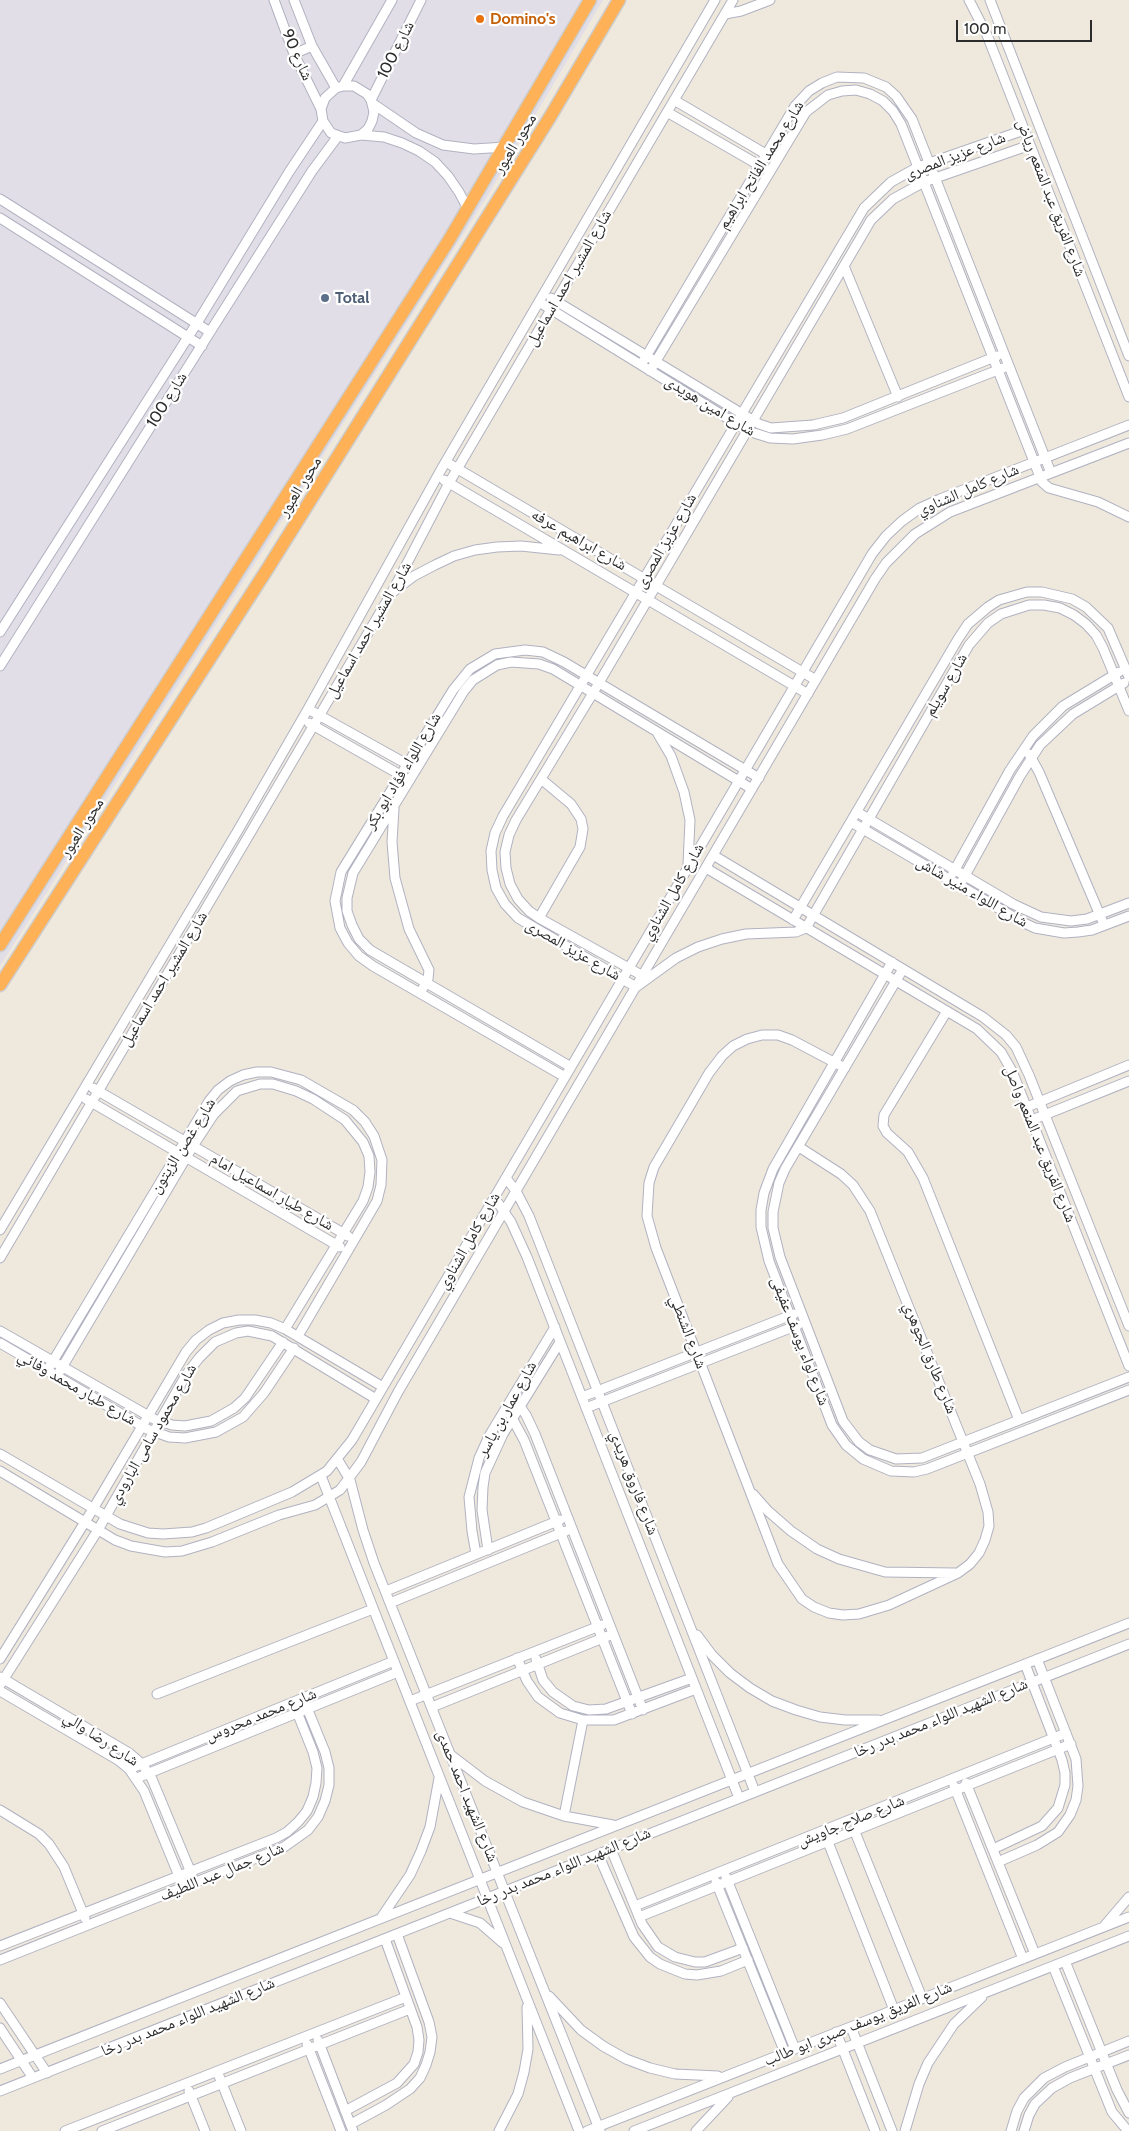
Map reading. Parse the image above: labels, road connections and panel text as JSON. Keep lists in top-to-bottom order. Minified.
{"streets":{"highway":["محور العبور"],"street":["شارع 100","شارع 90","شارع عزيز المصرى","شارع محمد الفاتح ابراهيم","شارع الفريق عبد المنعم رياض","شارع المشير احمد اسماعيل","شارع امين هويدى","شارع كامل الشناوي","شارع ابراهيم عرفه","شارع سويلم","شارع اللواء فؤاد ابو بكر","شارع اللواء منير شاش","شارع الفريق عبد المنعم واصل","شارع غصن الزيتون","شارع طيار اسماعيل امام","شارع الشنطي","شارع لواء يوسف عفيفى","شارع طارق الجوهري","شارع طيار محمد وفائي","شارع عمار بن ياسر","شارع محمود سامى البارودي","شارع فاروق هريدي","شارع محمد محروس","شارع الشهيد اللواء محمد بدر رخا","شارع رضا والي","شارع الشهيد احمد حمدى","شارع صلاح جاويش","شارع جمال عبد اللطيف","شارع الفريق يوسف صبرى ابو طالب"]},"crossings":[["شارع 100","شارع 90"],["شارع عزيز المصرى","شارع محمد الفاتح ابراهيم"],["شارع عزيز المصرى","شارع الفريق عبد المنعم رياض"],["شارع عزيز المصرى","شارع امين هويدى"],["شارع عزيز المصرى","شارع كامل الشناوي"],["شارع عزيز المصرى","شارع ابراهيم عرفه"],["شارع عزيز المصرى","شارع اللواء فؤاد ابو بكر"],["شارع محمد الفاتح ابراهيم","شارع امين هويدى"],["شارع محمد الفاتح ابراهيم","شارع كامل الشناوي"],["شارع المشير احمد اسماعيل","شارع امين هويدى"],["شارع المشير احمد اسماعيل","شارع ابراهيم عرفه"],["شارع المشير احمد اسماعيل","شارع طيار اسماعيل امام"],["شارع كامل الشناوي","شارع ابراهيم عرفه"],["شارع كامل الشناوي","شارع اللواء فؤاد ابو بكر"],["شارع كامل الشناوي","شارع الفريق عبد المنعم واصل"],["شارع كامل الشناوي","شارع محمود سامى البارودي"],["شارع كامل الشناوي","شارع فاروق هريدي"],["شارع كامل الشناوي","شارع الشهيد احمد حمدى"],["شارع سويلم","شارع اللواء منير شاش"],["شارع سويلم","شارع الفريق عبد المنعم واصل"],["شارع الفريق عبد المنعم واصل","شارع لواء يوسف عفيفى"],["شارع غصن الزيتون","شارع طيار اسماعيل امام"],["شارع غصن الزيتون","شارع طيار محمد وفائي"],["شارع غصن الزيتون","شارع محمود سامى البارودي"],["شارع الشنطي","شارع لواء يوسف عفيفى"],["شارع الشنطي","شارع طارق الجوهري"],["شارع لواء يوسف عفيفى","شارع طارق الجوهري"],["شارع طيار محمد وفائي","شارع محمود سامى البارودي"],["شارع عمار بن ياسر","شارع فاروق هريدي"],["شارع محمود سامى البارودي","شارع رضا والي"],["شارع فاروق هريدي","شارع الشهيد اللواء محمد بدر رخا"],["شارع محمد محروس","شارع رضا والي"],["شارع محمد محروس","شارع الشهيد احمد حمدى"],["شارع محمد محروس","شارع جمال عبد اللطيف"],["شارع الشهيد اللواء محمد بدر رخا","شارع الشهيد احمد حمدى"],["شارع رضا والي","شارع جمال عبد اللطيف"],["شارع الشهيد احمد حمدى","شارع الفريق يوسف صبرى ابو طالب"]],"places":["Domino's","Total"],"scale_bar":"100 m"}
